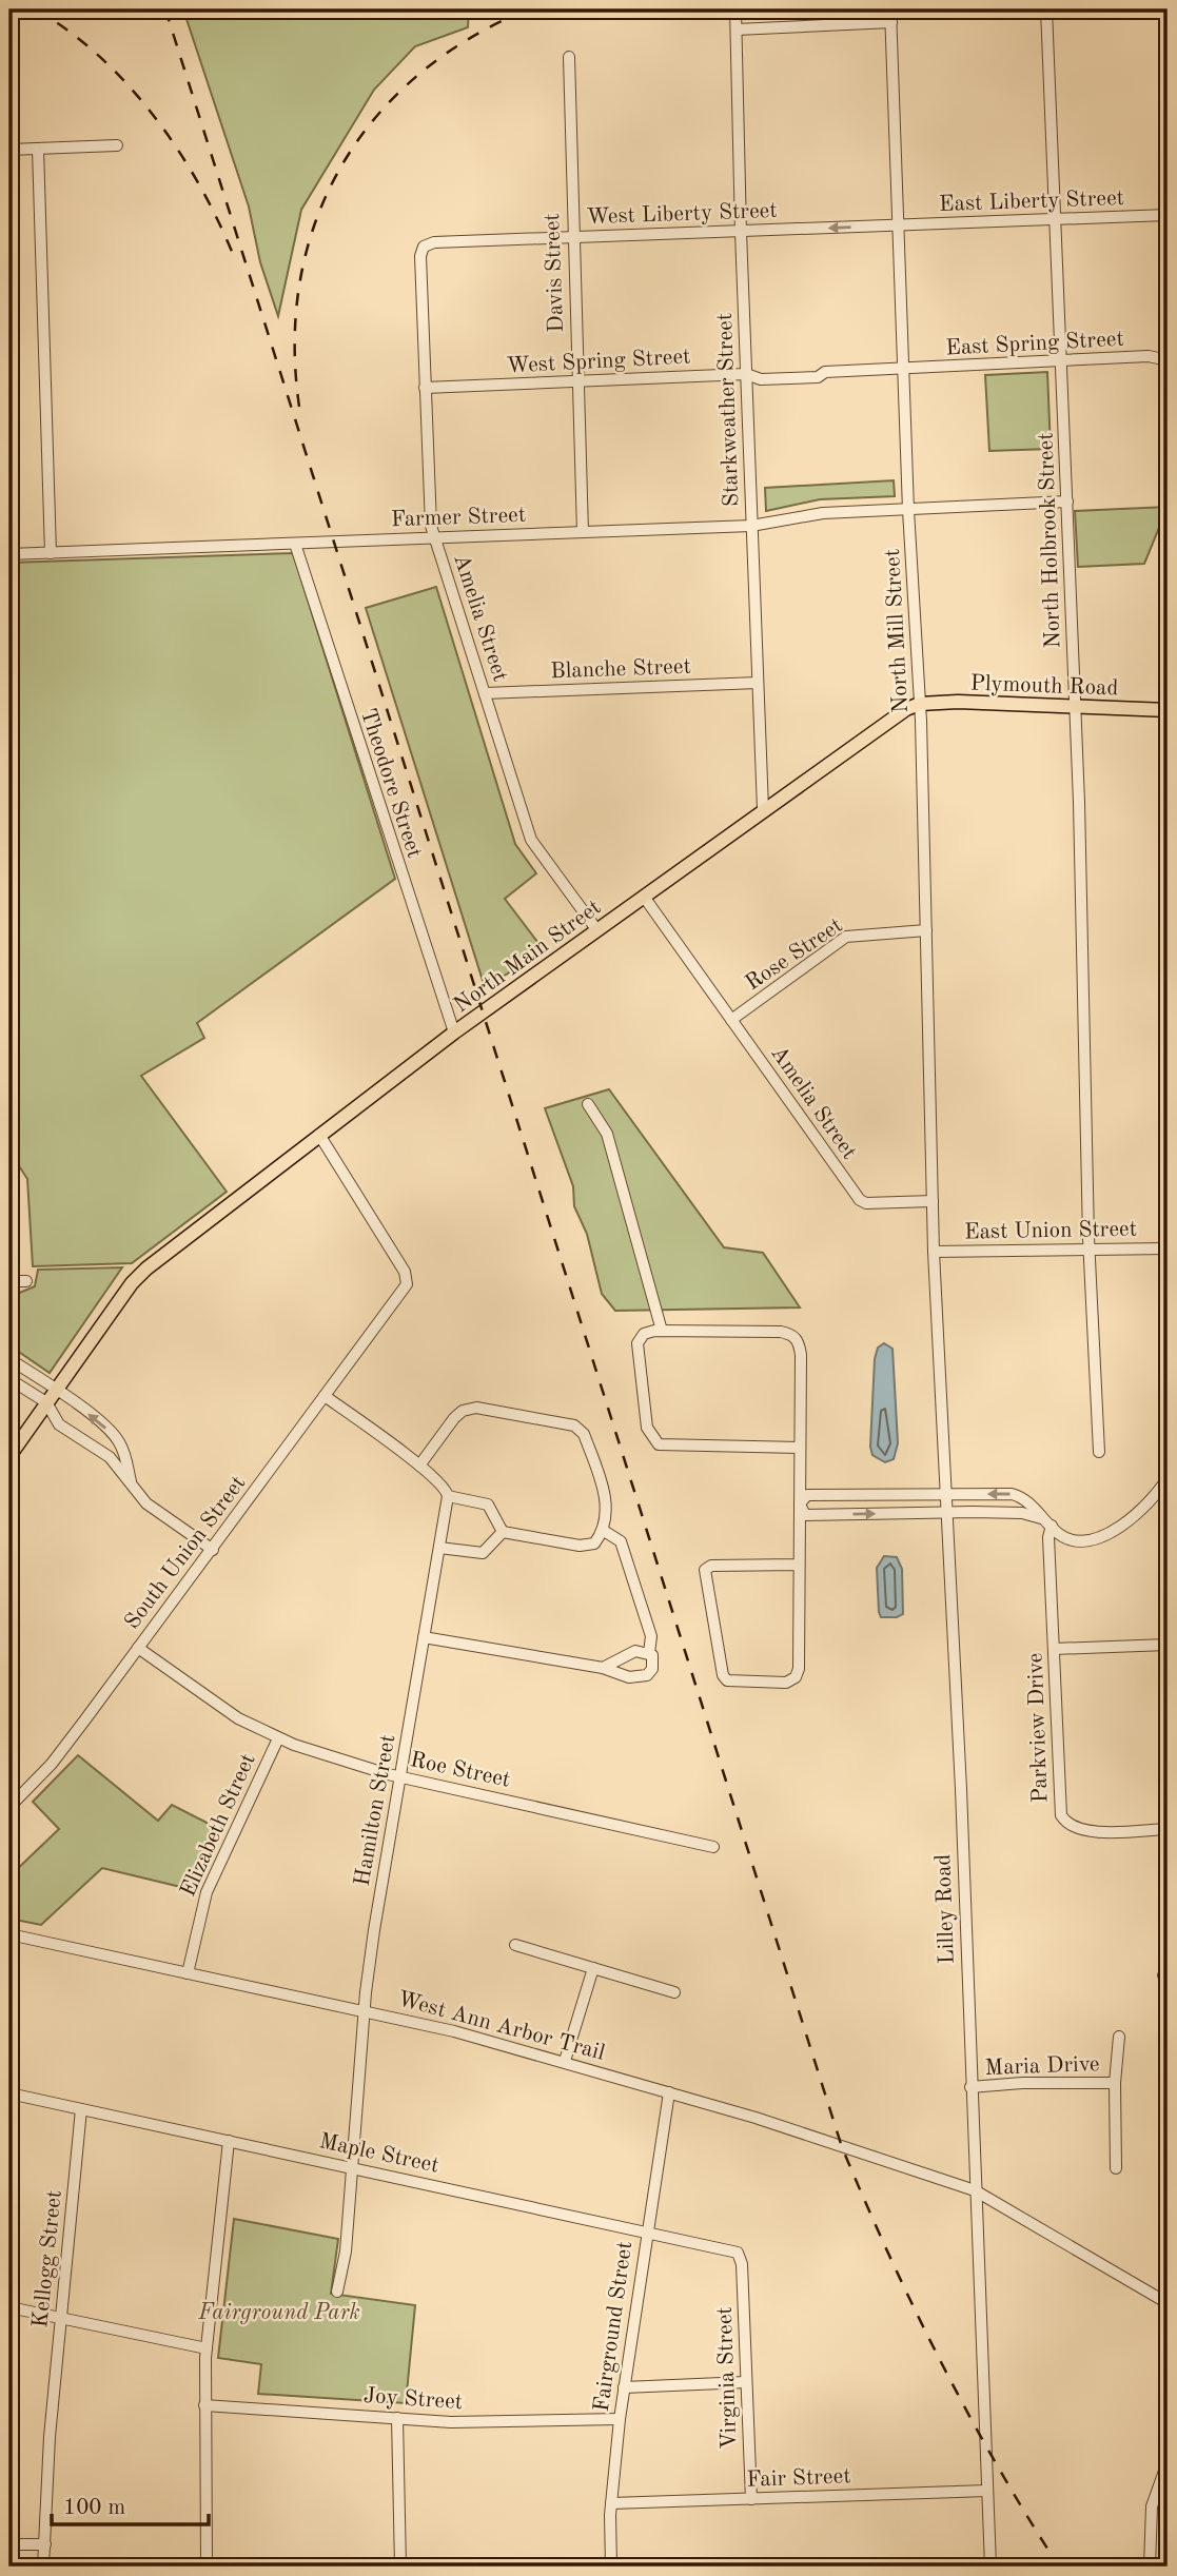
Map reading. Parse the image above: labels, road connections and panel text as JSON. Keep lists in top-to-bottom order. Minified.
{"streets":{"main road":["Plymouth Road","North Main Street"],"street":["East Liberty Street","West Liberty Street","Davis Street","East Spring Street","West Spring Street","Starkweather Street","Farmer Street","North Holbrook Street","Amelia Street","North Mill Street","Blanche Street","Theodore Street","Rose Street","East Union Street","South Union Street","Parkview Drive","Roe Street","Hamilton Street","Elizabeth Street","Lilley Road","West Ann Arbor Trail","Maria Drive","Maple Street","Kellogg Street","Fairground Street","Virginia Street","Joy Street","Fair Street"]},"crossings":[["East Liberty Street","West Liberty Street"],["East Liberty Street","North Holbrook Street"],["East Liberty Street","North Mill Street"],["West Liberty Street","Davis Street"],["West Liberty Street","Starkweather Street"],["West Liberty Street","Amelia Street"],["West Liberty Street","North Mill Street"],["Davis Street","West Spring Street"],["Davis Street","Farmer Street"],["East Spring Street","West Spring Street"],["East Spring Street","North Holbrook Street"],["East Spring Street","North Mill Street"],["West Spring Street","Starkweather Street"],["West Spring Street","Amelia Street"],["West Spring Street","North Mill Street"],["Starkweather Street","Farmer Street"],["Starkweather Street","Blanche Street"],["Starkweather Street","North Main Street"],["Farmer Street","North Holbrook Street"],["Farmer Street","Amelia Street"],["Farmer Street","North Mill Street"],["Farmer Street","Theodore Street"],["North Holbrook Street","Plymouth Road"],["North Holbrook Street","East Union Street"],["Amelia Street","North Mill Street"],["Amelia Street","Blanche Street"],["Amelia Street","Rose Street"],["Amelia Street","North Main Street"],["North Mill Street","Plymouth Road"],["North Mill Street","Rose Street"],["North Mill Street","North Main Street"],["North Mill Street","East Union Street"],["North Mill Street","Lilley Road"],["Plymouth Road","North Main Street"],["Theodore Street","North Main Street"],["North Main Street","South Union Street"],["East Union Street","Lilley Road"],["South Union Street","Roe Street"],["Roe Street","Hamilton Street"],["Roe Street","Elizabeth Street"],["Hamilton Street","West Ann Arbor Trail"],["Hamilton Street","Maple Street"],["Elizabeth Street","West Ann Arbor Trail"],["Lilley Road","West Ann Arbor Trail"],["Lilley Road","Maria Drive"],["Lilley Road","Fair Street"],["West Ann Arbor Trail","Fairground Street"],["Maple Street","Kellogg Street"],["Maple Street","Fairground Street"],["Maple Street","Virginia Street"],["Fairground Street","Joy Street"],["Fairground Street","Fair Street"],["Virginia Street","Fair Street"]],"parks":["Fairground Park"],"scale_bar":"100 m"}
